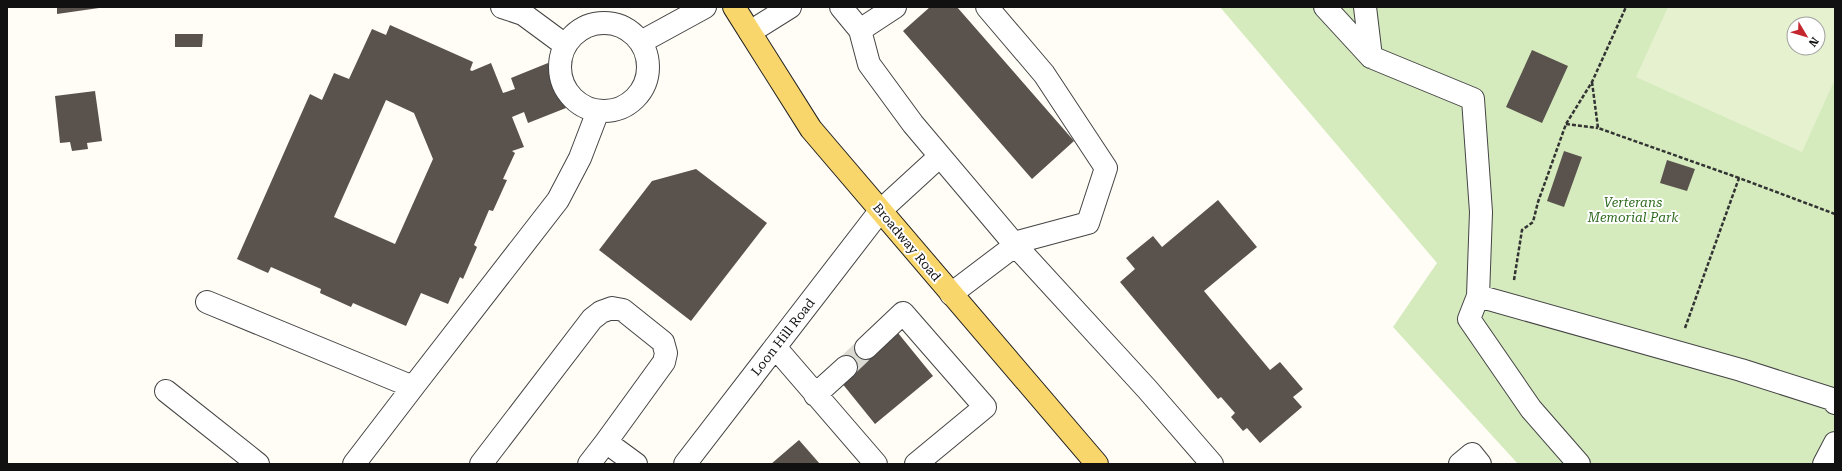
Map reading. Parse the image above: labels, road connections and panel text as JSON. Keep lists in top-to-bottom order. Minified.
{"streets":{"main road":["Broadway Road"],"street":["Loon Hill Road"]},"crossings":[["Broadway Road","Loon Hill Road"]],"parks":["Verterans Memorial Park"],"north":"bottom right"}
